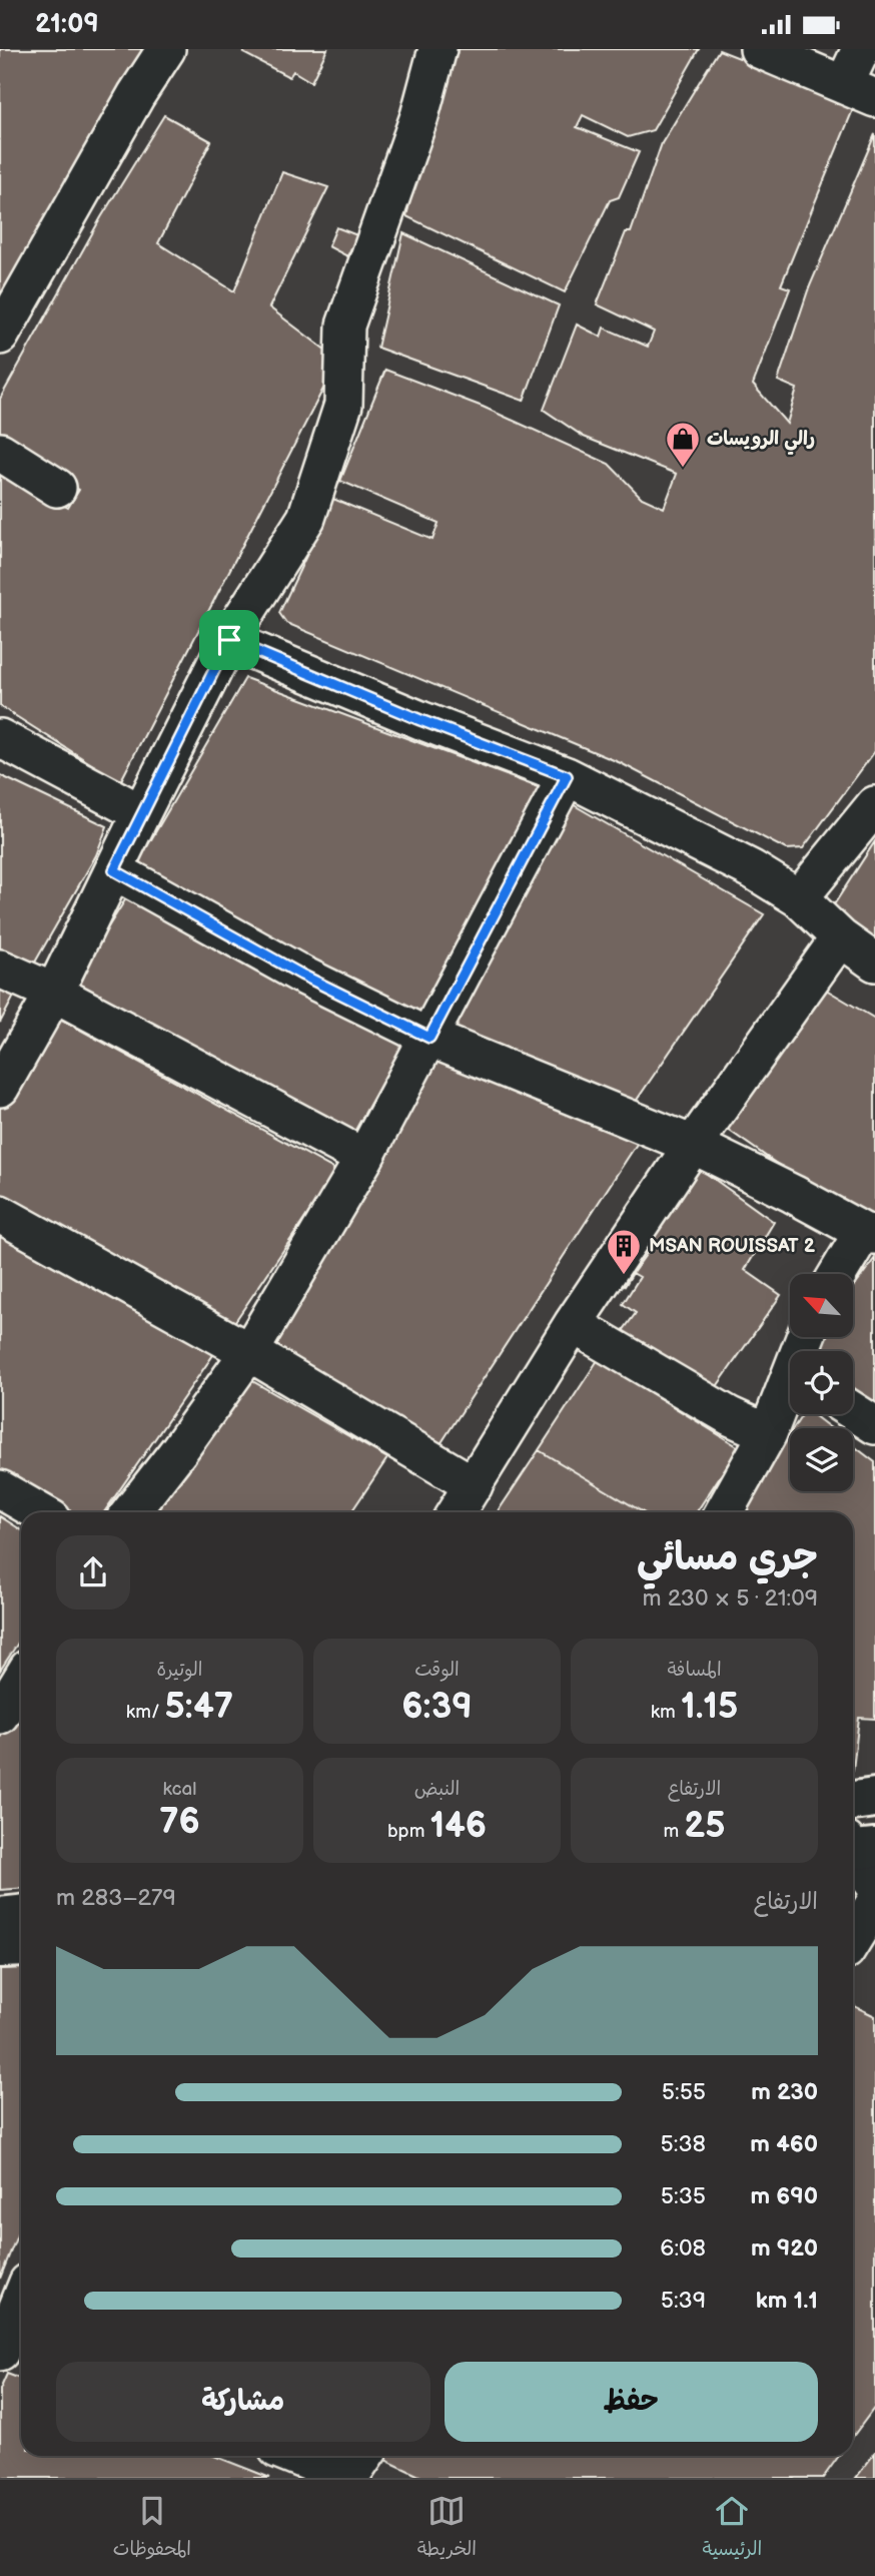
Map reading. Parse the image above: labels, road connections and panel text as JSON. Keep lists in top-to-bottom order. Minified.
{"places":{"shop":["رالي الرويسات"],"building":["MSAN ROUISSAT 2"]},"north":"top left","page":{"status":"21:09","heading":["جري مسائي","21:09 · 5 × 230 m"],"stats":[["المسافة","1.15 km"],["الوقت","6:39"],["الوتيرة","5:47 /km"],["الارتفاع","25 m"],["النبض","146 bpm"],["kcal","76"]],"chart":["الارتفاع","279–283 m"],"list":[{"name":"230 m","note":"5:55"},{"name":"460 m","note":"5:38"},{"name":"690 m","note":"5:35"},{"name":"920 m","note":"6:08"},{"name":"1.1 km","note":"5:39"}],"buttons":["حفظ","مشاركة"],"tabs":["الرئيسية","الخريطة","المحفوظات"]}}
